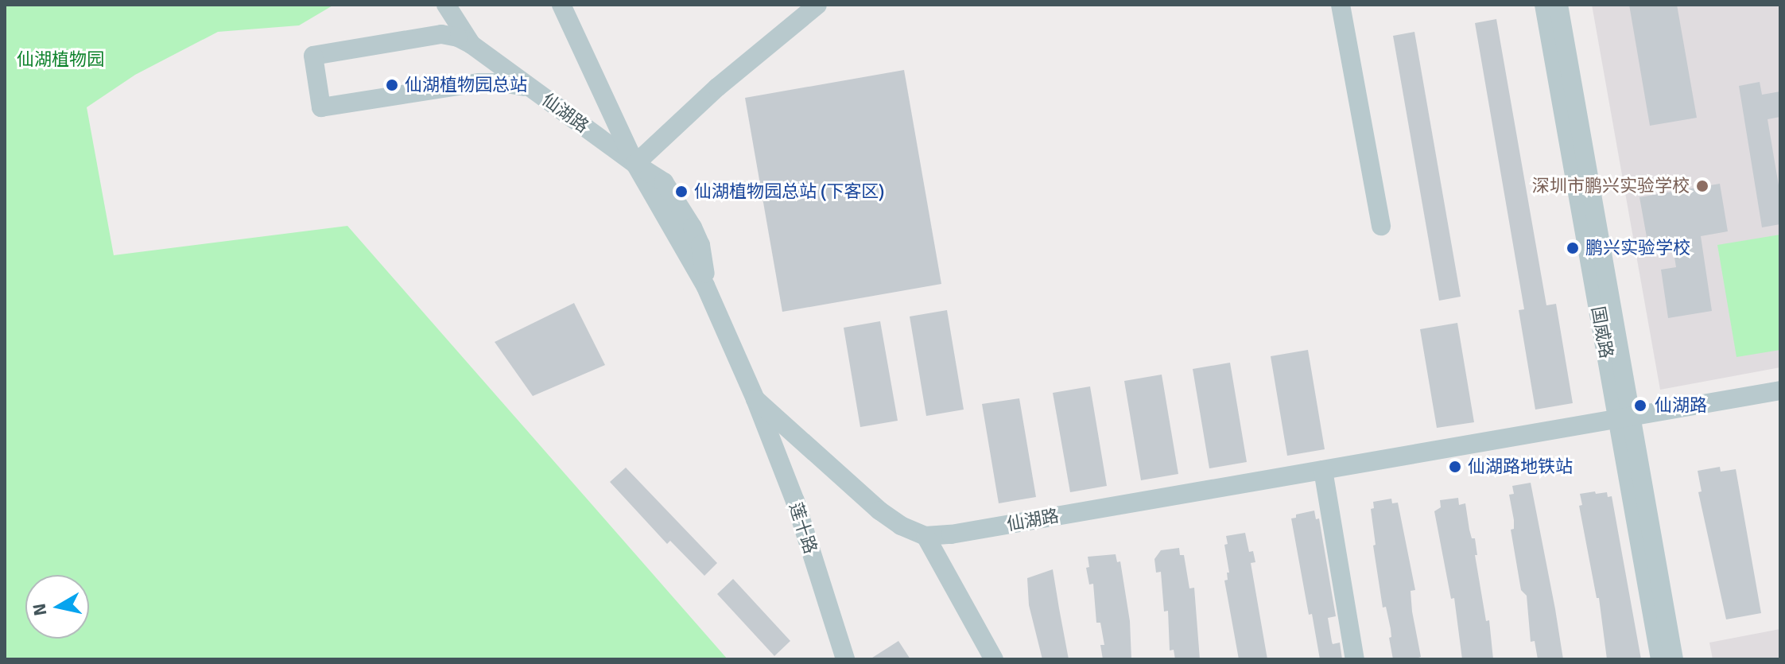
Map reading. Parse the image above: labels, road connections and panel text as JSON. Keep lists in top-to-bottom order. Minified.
{"streets":{"street":["仙湖路","国威路","莲十路"]},"crossings":[["仙湖路","国威路"],["仙湖路","莲十路"]],"parks":["仙湖植物园"],"places":["仙湖植物园总站","深圳市鹏兴实验学校","仙湖植物园总站 (下客区)","鹏兴实验学校","仙湖路","仙湖路地铁站"],"north":"left"}
